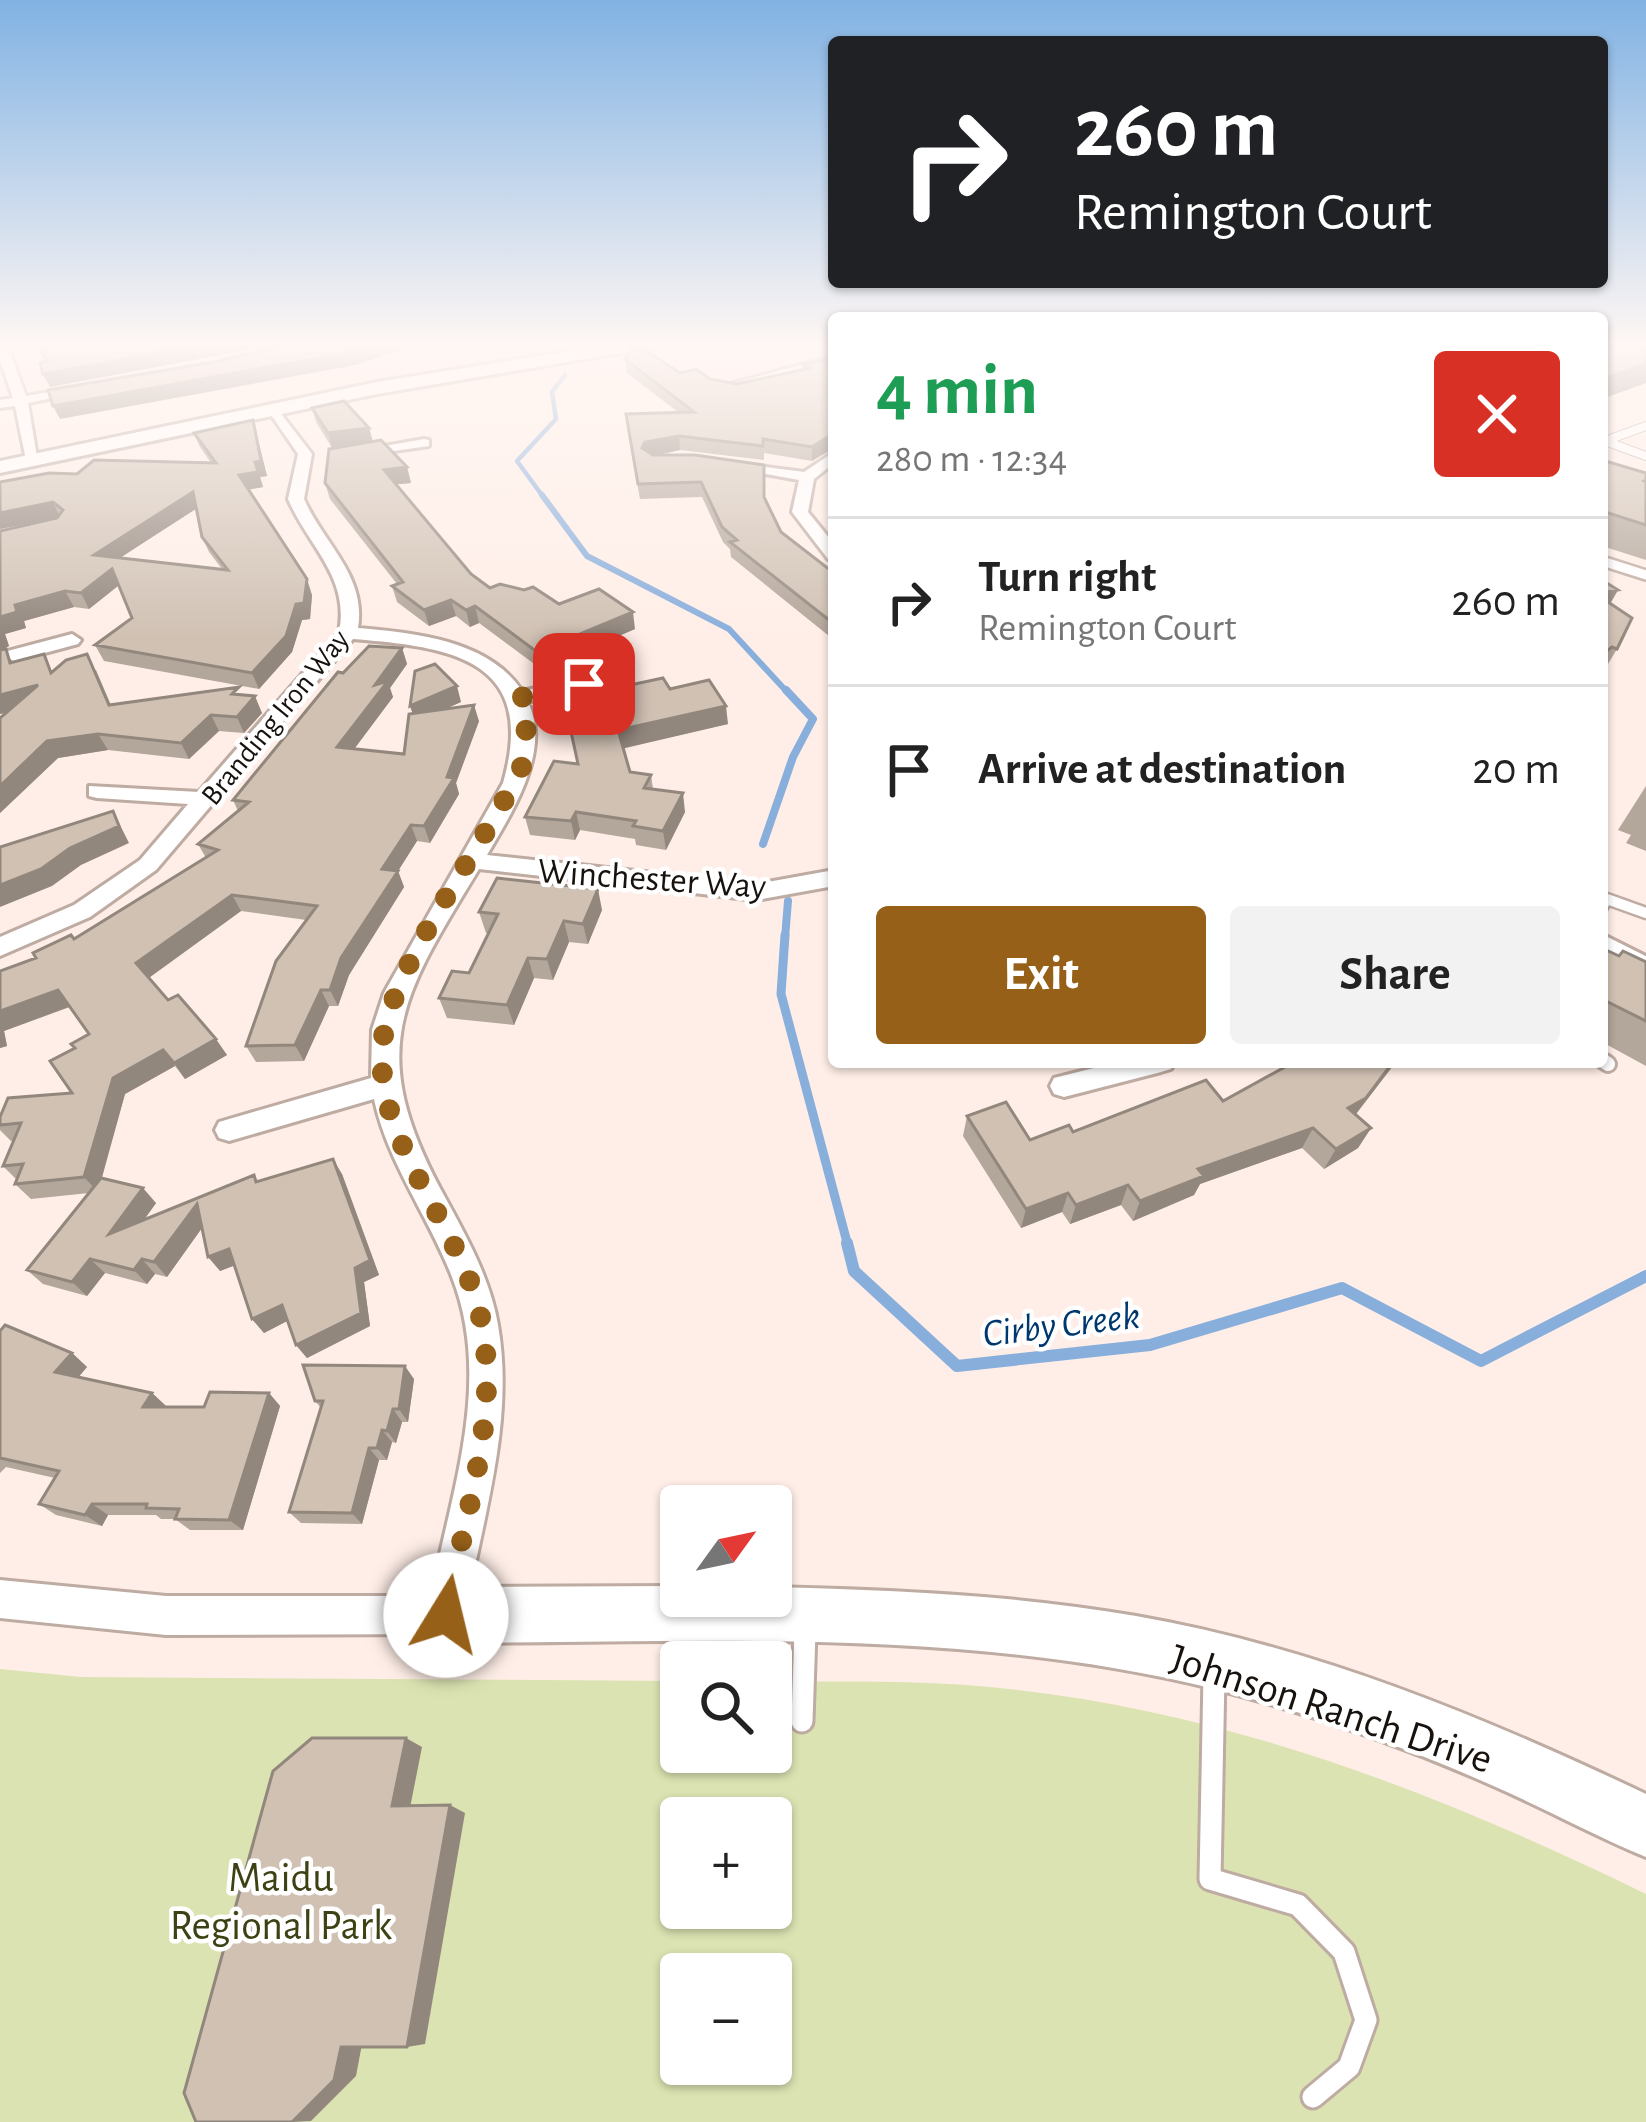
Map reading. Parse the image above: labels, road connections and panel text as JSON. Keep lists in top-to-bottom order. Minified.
{"streets":{"main road":["Johnson Ranch Drive"],"street":["Branding Iron Way","Winchester Way"]},"water":["Cirby Creek"],"parks":["Maidu Regional Park"],"north":"top right","page":{"turn":["260 m","Remington Court"],"heading":["4 min","280 m · 12:34"],"list":[{"name":"Turn right","note":"Remington Court","value":"260 m"},{"name":"Arrive at destination","value":"20 m"}],"buttons":["Exit","Share"],"map_buttons":["+","−"]}}
